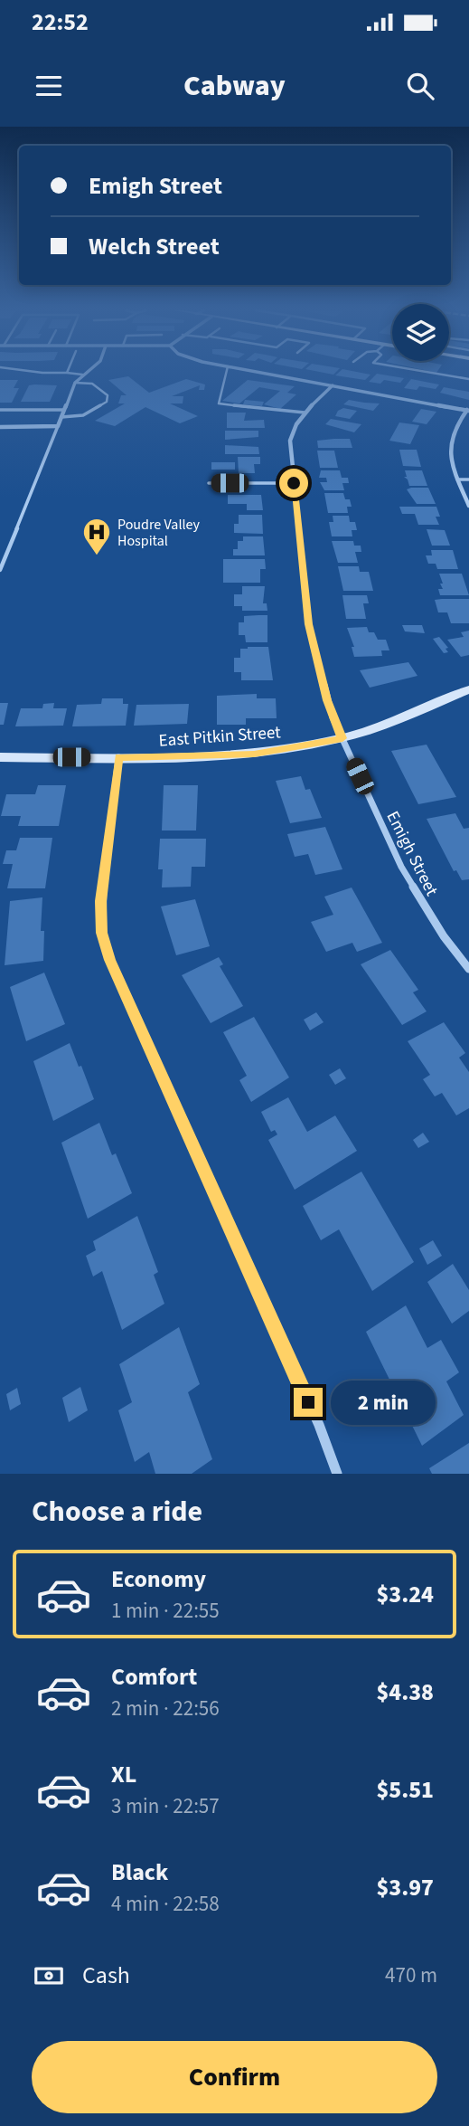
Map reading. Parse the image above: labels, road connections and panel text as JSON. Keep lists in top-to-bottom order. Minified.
{"streets":{"main road":["East Pitkin Street"],"street":["Emigh Street"]},"crossings":[["East Pitkin Street","Emigh Street"]],"places":{"hospital":["Poudre Valley Hospital"]},"page":{"status":"22:52","header":"Cabway","banner":["Emigh Street","Welch Street"],"bubble":"2 min","heading":"Choose a ride","list":[{"name":"Economy","note":"1 min · 22:55","value":"$3.24"},{"name":"Comfort","note":"2 min · 22:56","value":"$4.38"},{"name":"XL","note":"3 min · 22:57","value":"$5.51"},{"name":"Black","note":"4 min · 22:58","value":"$3.97"}],"pay":["Cash","470 m"],"buttons":"Confirm"}}
